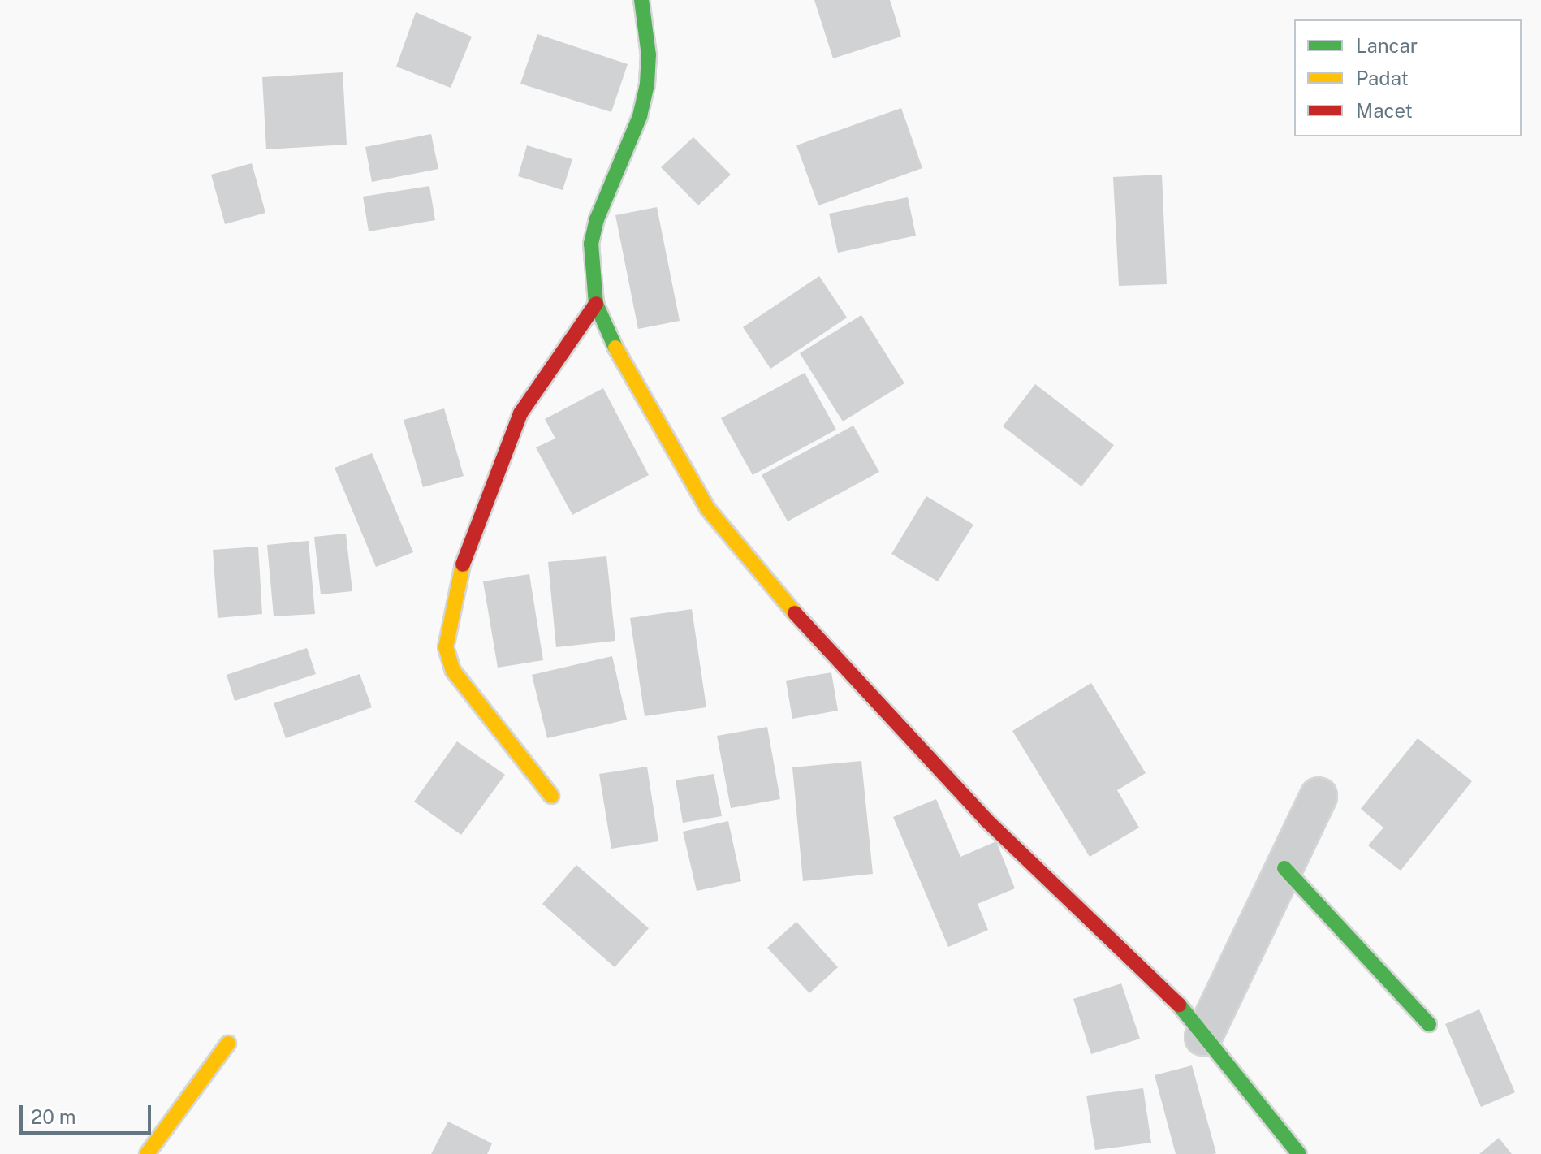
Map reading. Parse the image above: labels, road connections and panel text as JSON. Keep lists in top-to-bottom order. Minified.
{"legend":["Lancar","Padat","Macet"],"scale_bar":"20 m"}
